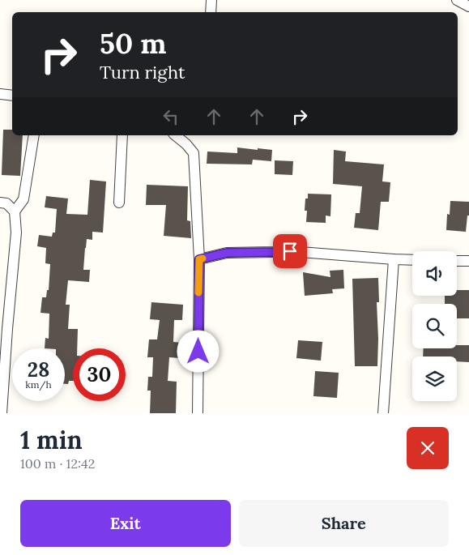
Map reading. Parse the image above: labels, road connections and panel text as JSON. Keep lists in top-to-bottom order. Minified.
{"page":{"turn":["50 m","Turn right"],"speed":"28 km/h","limit":"30","heading":["1 min","100 m · 12:42"],"buttons":["Exit","Share"]}}
